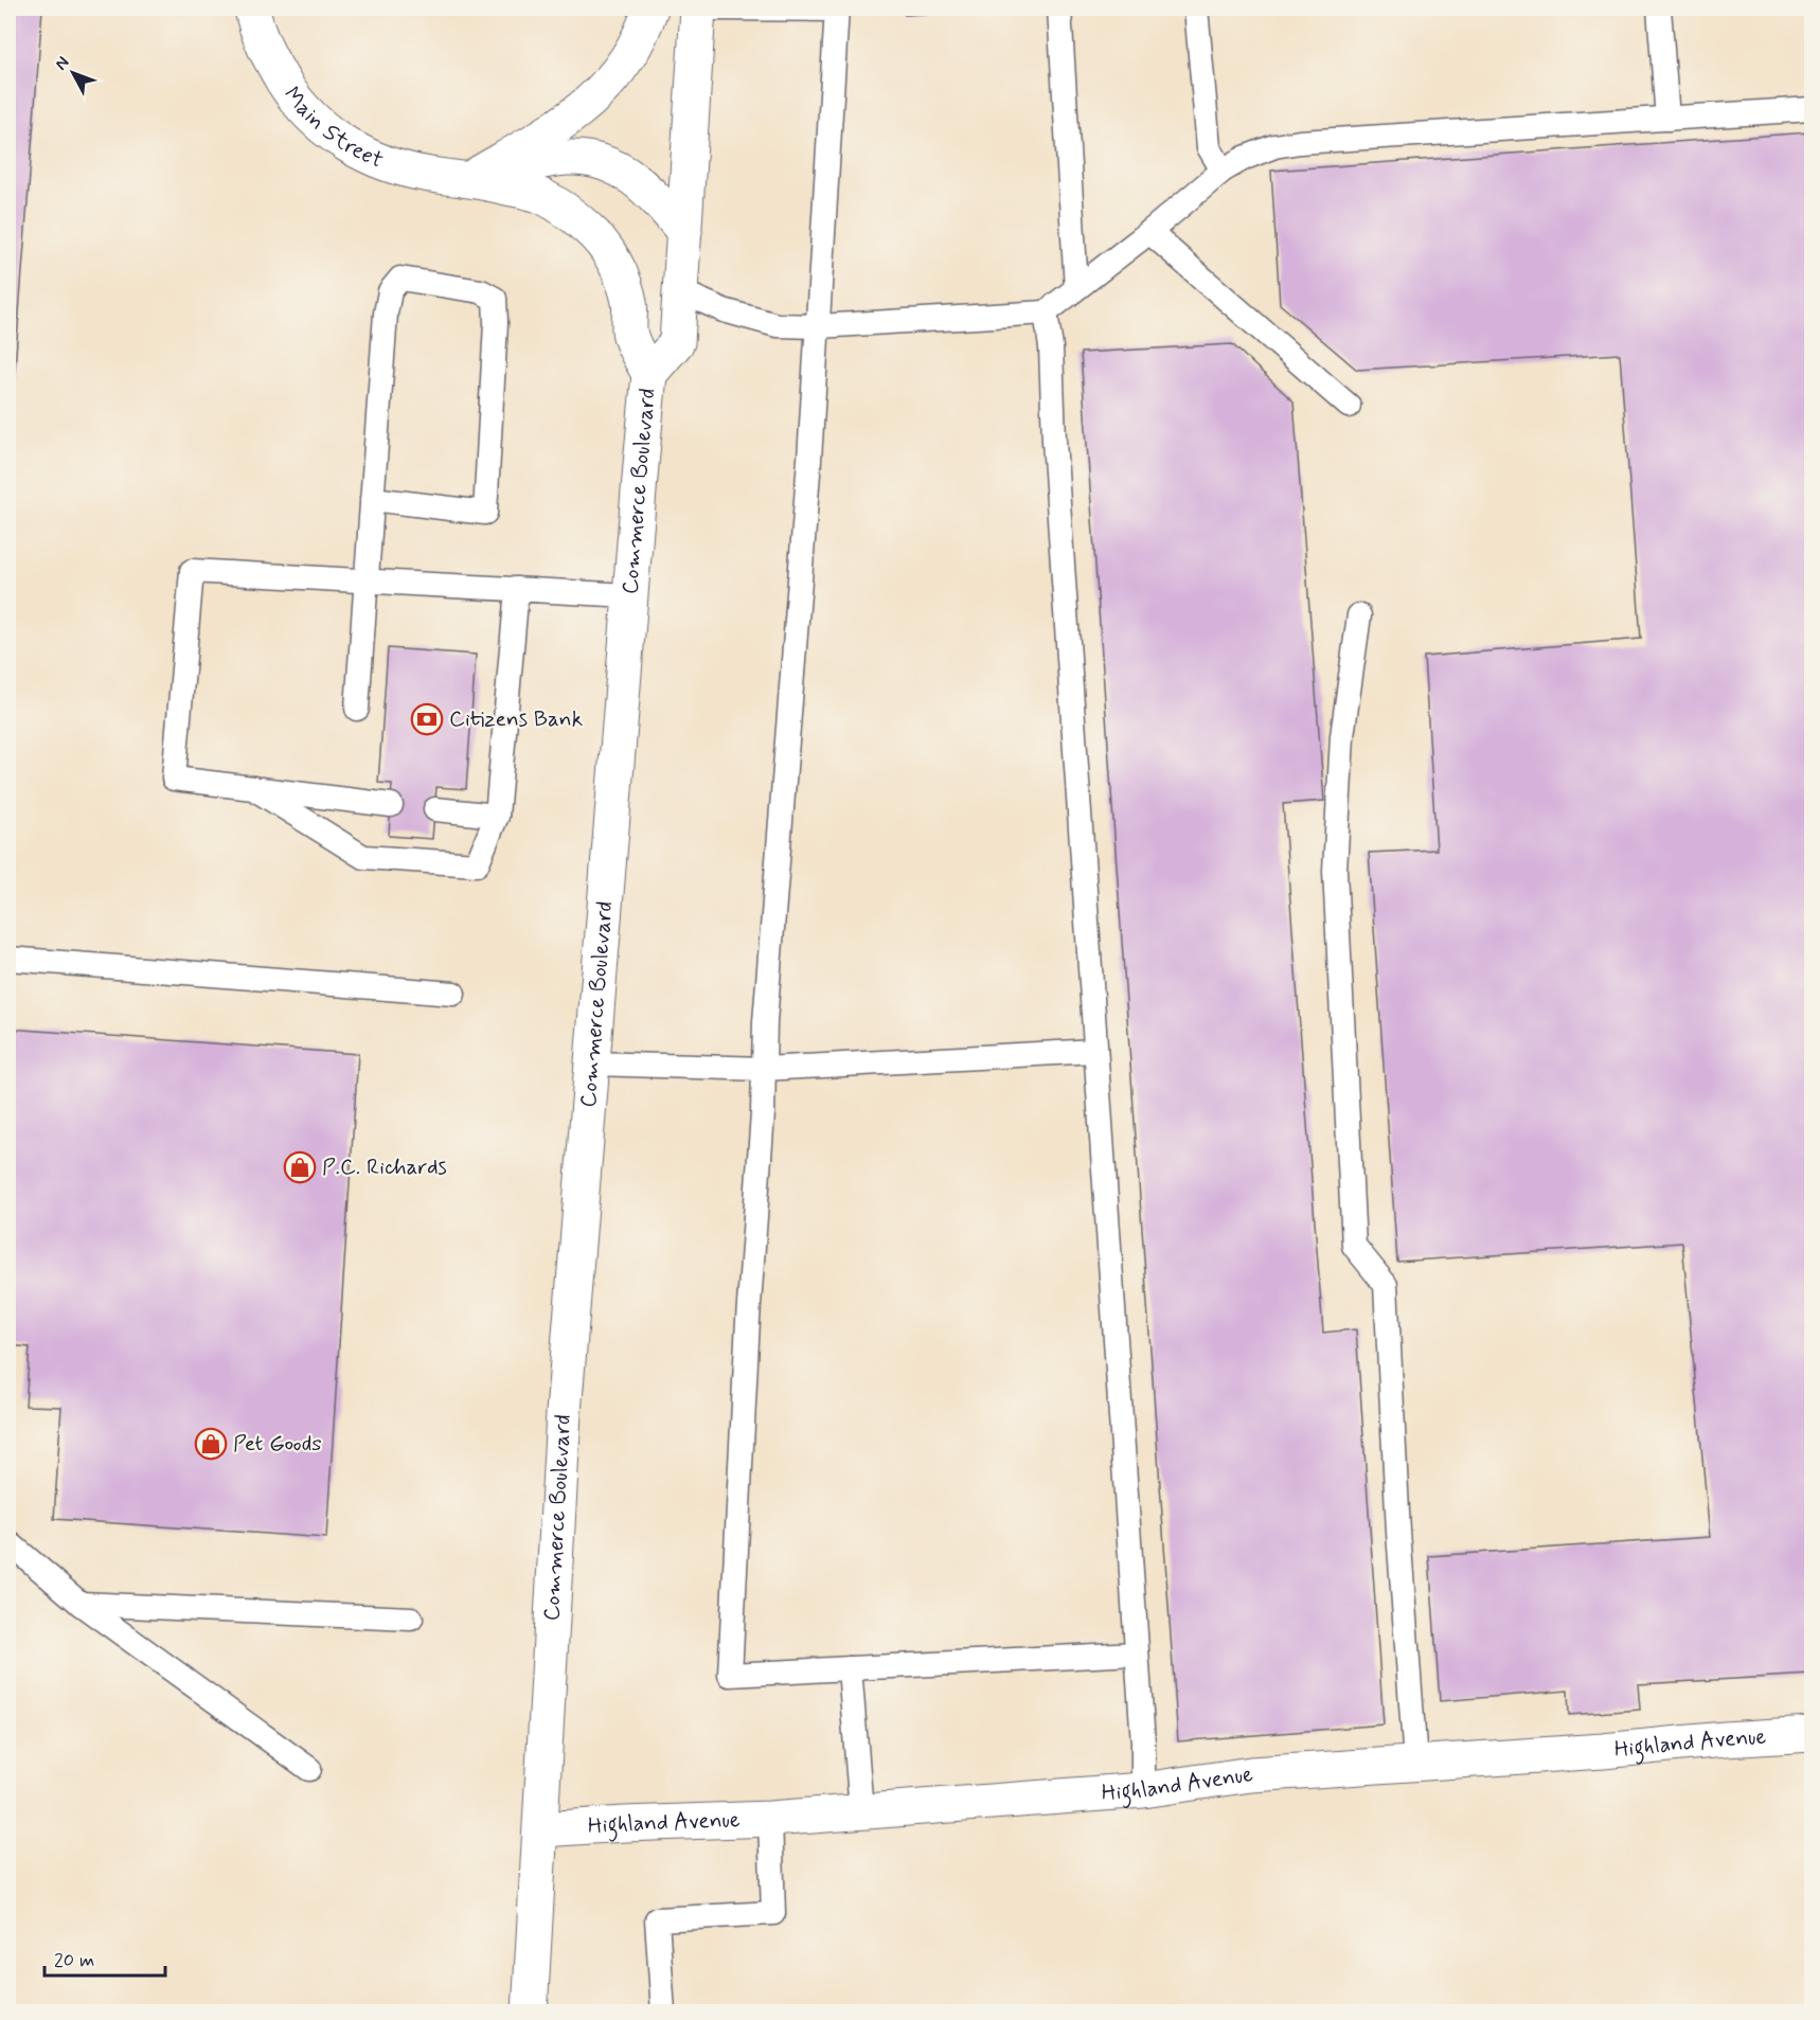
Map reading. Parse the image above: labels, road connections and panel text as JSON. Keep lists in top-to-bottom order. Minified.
{"streets":{"street":["Main Street","Commerce Boulevard","Highland Avenue"]},"crossings":[["Commerce Boulevard","Highland Avenue"]],"places":{"bank":["Citizens Bank"],"shop":["P.C. Richards","Pet Goods"]},"scale_bar":"20 m","north":"top left"}
